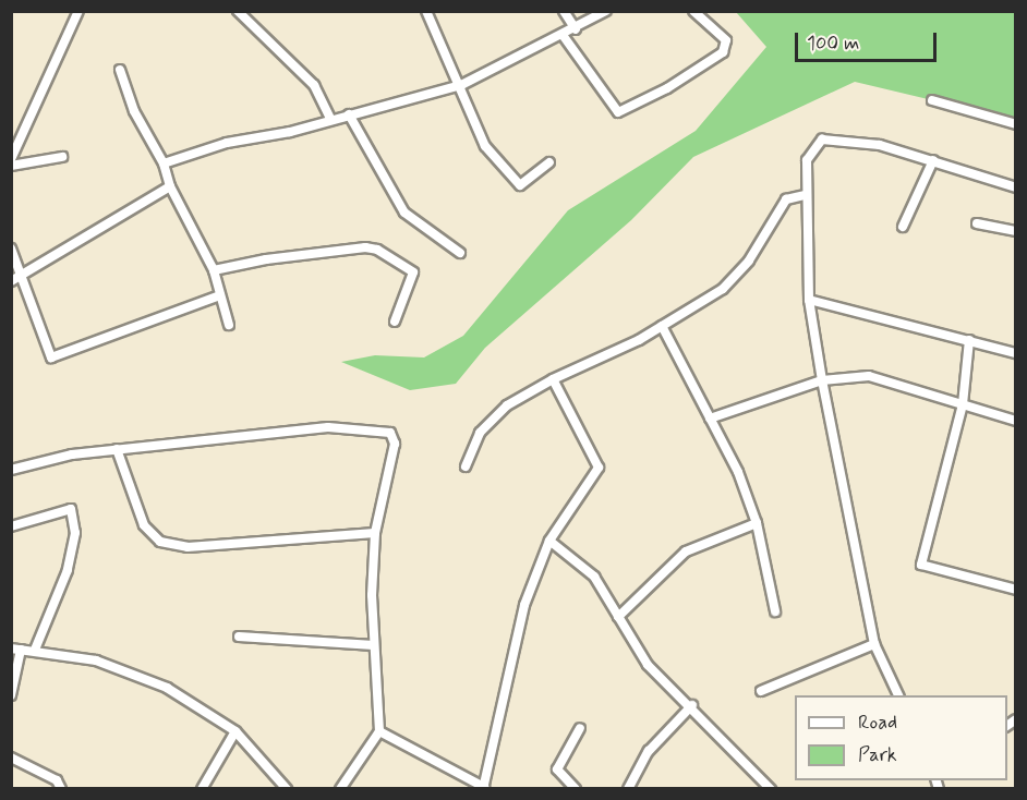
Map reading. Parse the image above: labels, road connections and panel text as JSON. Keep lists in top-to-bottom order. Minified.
{"legend":["Road","Park"],"scale_bar":"100 m"}
